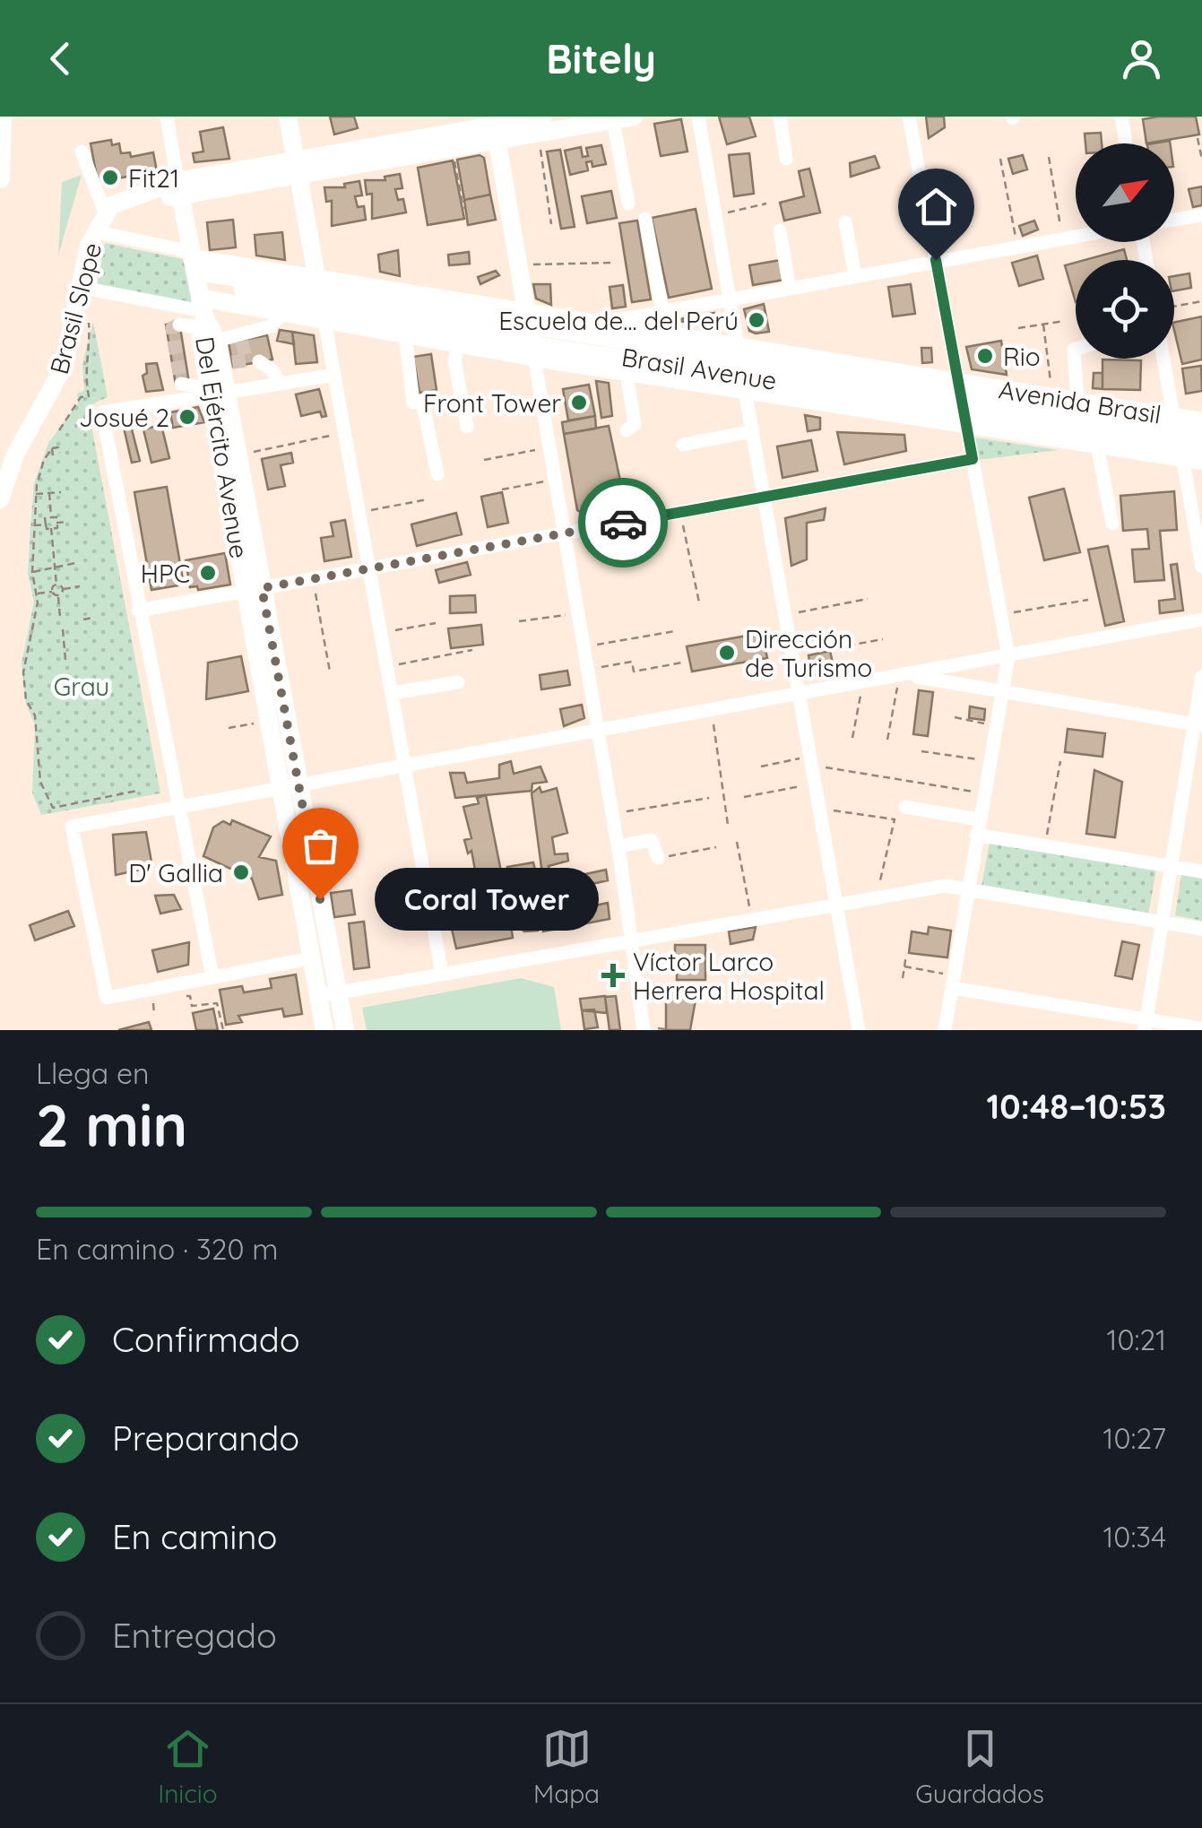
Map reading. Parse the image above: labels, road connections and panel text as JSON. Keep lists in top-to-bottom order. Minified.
{"streets":{"main road":["Brasil Slope","Brasil Avenue","Avenida Brasil","Del Ejército Avenue"]},"crossings":[["Brasil Avenue","Avenida Brasil"],["Brasil Avenue","Del Ejército Avenue"]],"parks":["Grau"],"places":{"other":["Fit21","Escuela de... del Perú","Rio","Front Tower","Josué 2","HPC","Dirección de Turismo","D' Gallia","Coral Tower"],"health":["Víctor Larco Herrera Hospital"]},"north":"top right","page":{"header":"Bitely","bubble":"Coral Tower","heading":["2 min","Llega en","10:48–10:53"],"bar":"En camino · 320 m","list":[["Confirmado","10:21"],["Preparando","10:27"],["En camino","10:34"],"Entregado"],"tabs":["Inicio","Mapa","Guardados"]}}
